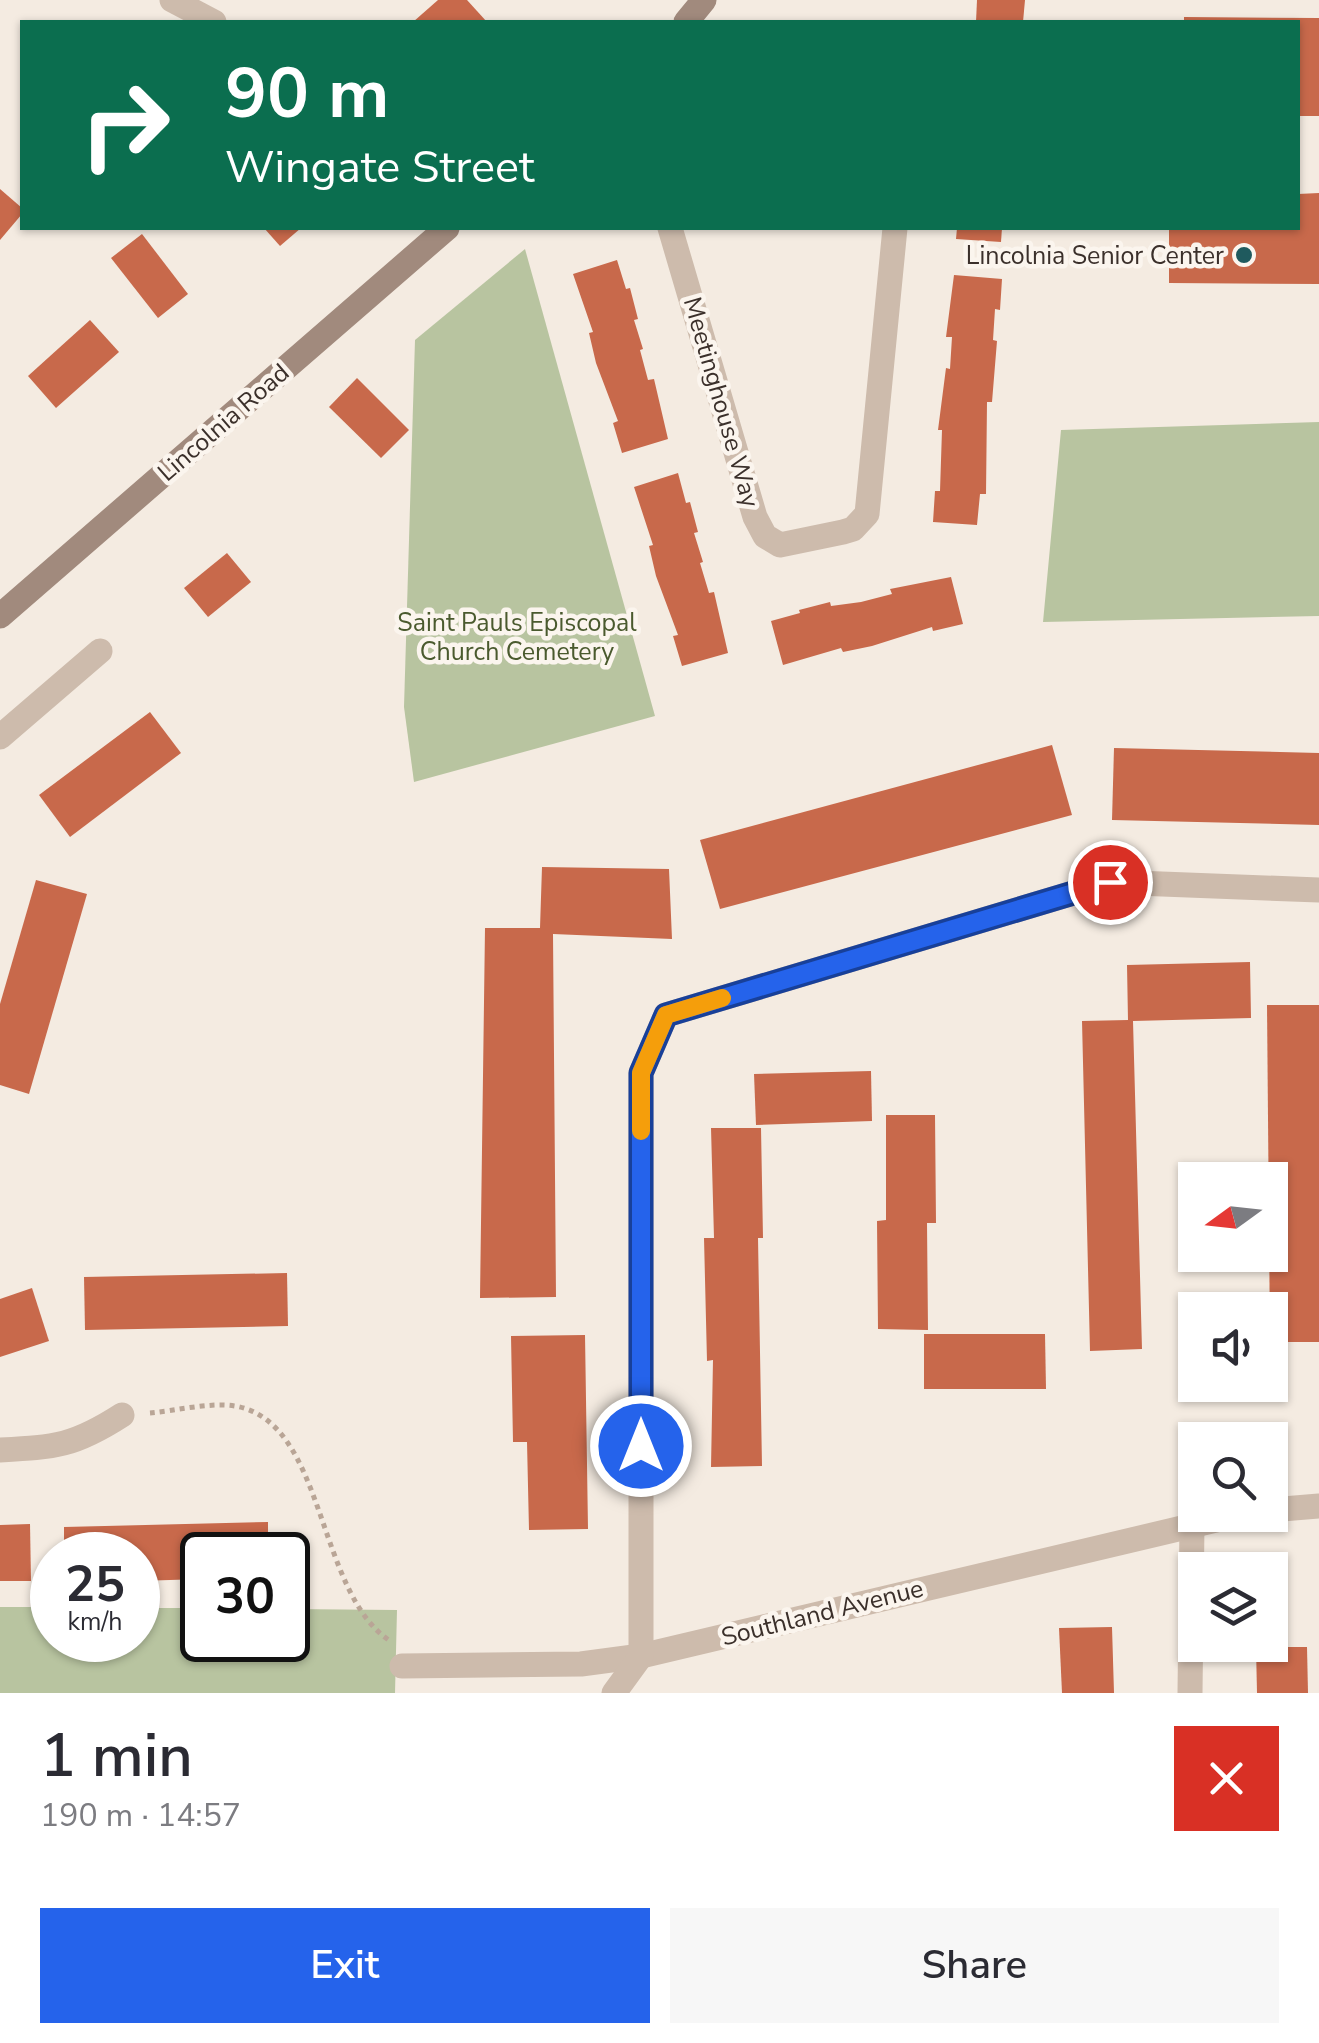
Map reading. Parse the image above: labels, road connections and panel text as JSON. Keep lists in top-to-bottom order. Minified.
{"streets":{"main road":["Lincolnia Road"],"street":["Meetinghouse Way","Southland Avenue"]},"parks":["Saint Pauls Episcopal Church Cemetery"],"places":["Lincolnia Senior Center"],"north":"left","page":{"turn":["90 m","Wingate Street"],"speed":"25 km/h","limit":"30","heading":["1 min","190 m · 14:57"],"buttons":["Exit","Share"]}}
